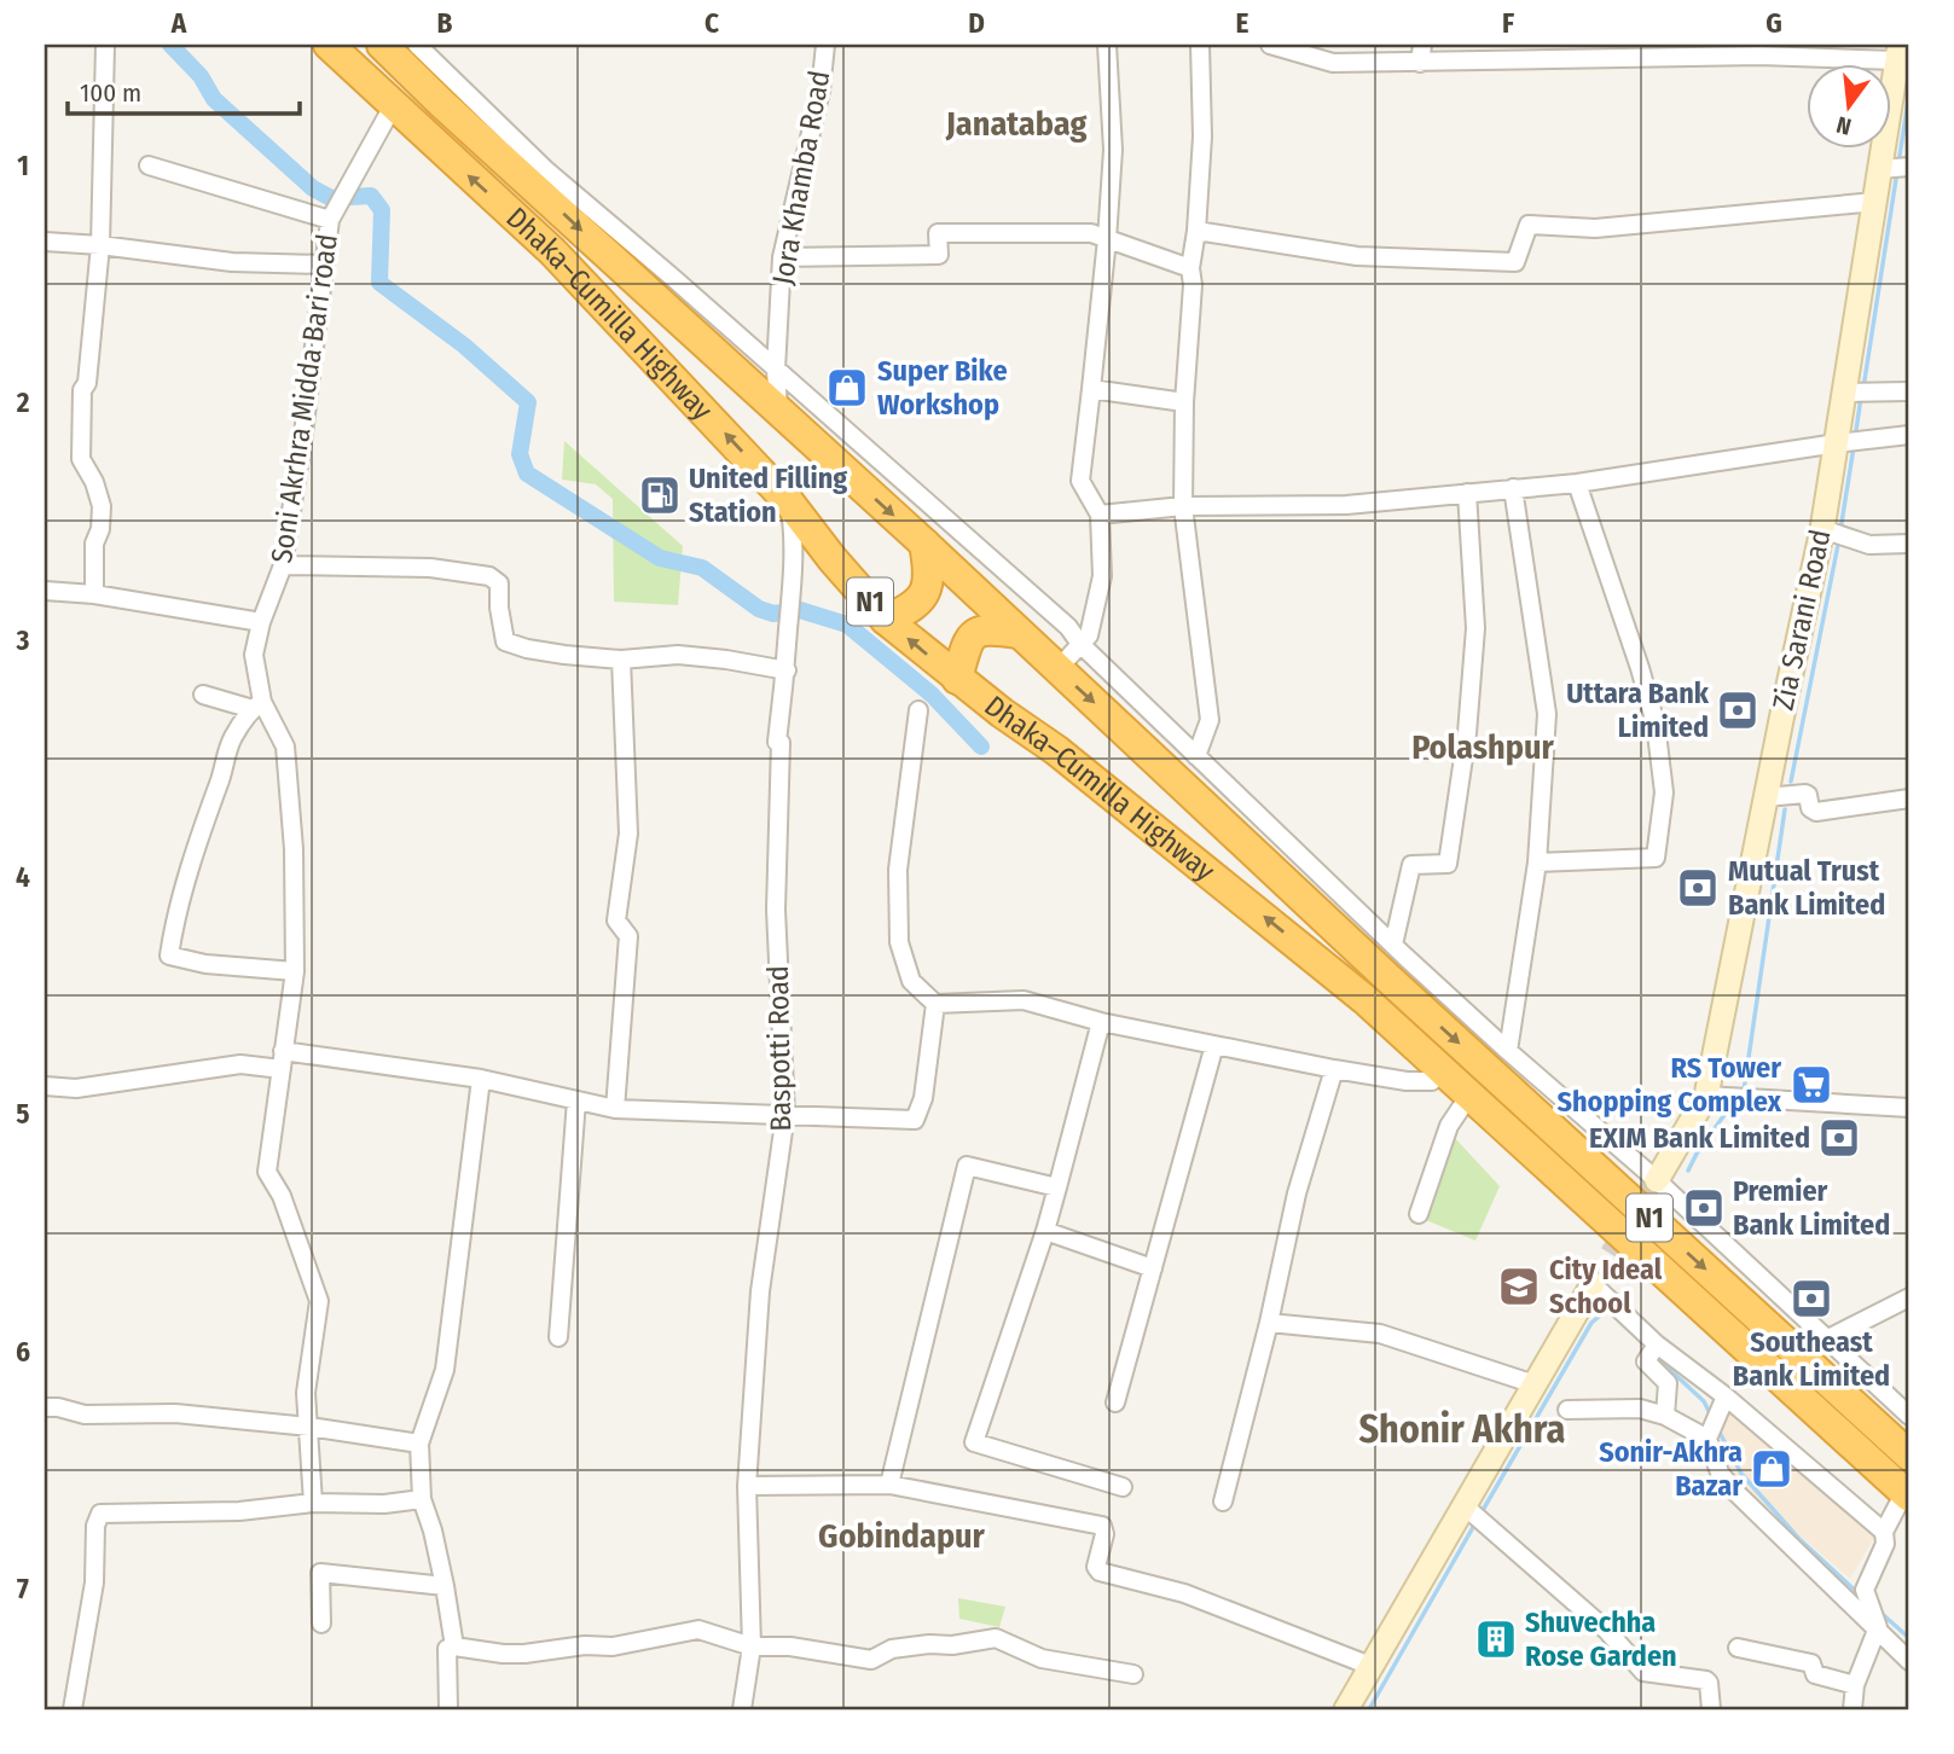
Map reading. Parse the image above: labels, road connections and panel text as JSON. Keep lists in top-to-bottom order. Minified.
{"streets":{"highway":["Dhaka–Cumilla Highway","N1"],"main road":["Zia Sarani Road"],"street":["Jora Khamba Road","Soni Akrhra Midda Bari road","Baspotti Road"]},"crossings":[["Jora Khamba Road","Dhaka–Cumilla Highway"],["Dhaka–Cumilla Highway","Soni Akrhra Midda Bari road"],["Dhaka–Cumilla Highway","Baspotti Road"]],"districts":["Janatabag","Polashpur","Shonir Akhra","Gobindapur"],"places":{"shop":["Super Bike Workshop","Sonir-Akhra Bazar"],"fuel station":["United Filling Station"],"bank":["Uttara Bank Limited","Mutual Trust Bank Limited","EXIM Bank Limited","Premier Bank Limited","Southeast Bank Limited"],"supermarket":["RS Tower Shopping Complex"],"school or university":["City Ideal School"],"building":["Shuvechha Rose Garden"]},"scale_bar":"100 m","north":"bottom","grid":{"columns":["A","B","C","D","E","F","G"],"rows":["1","2","3","4","5","6","7"]}}
